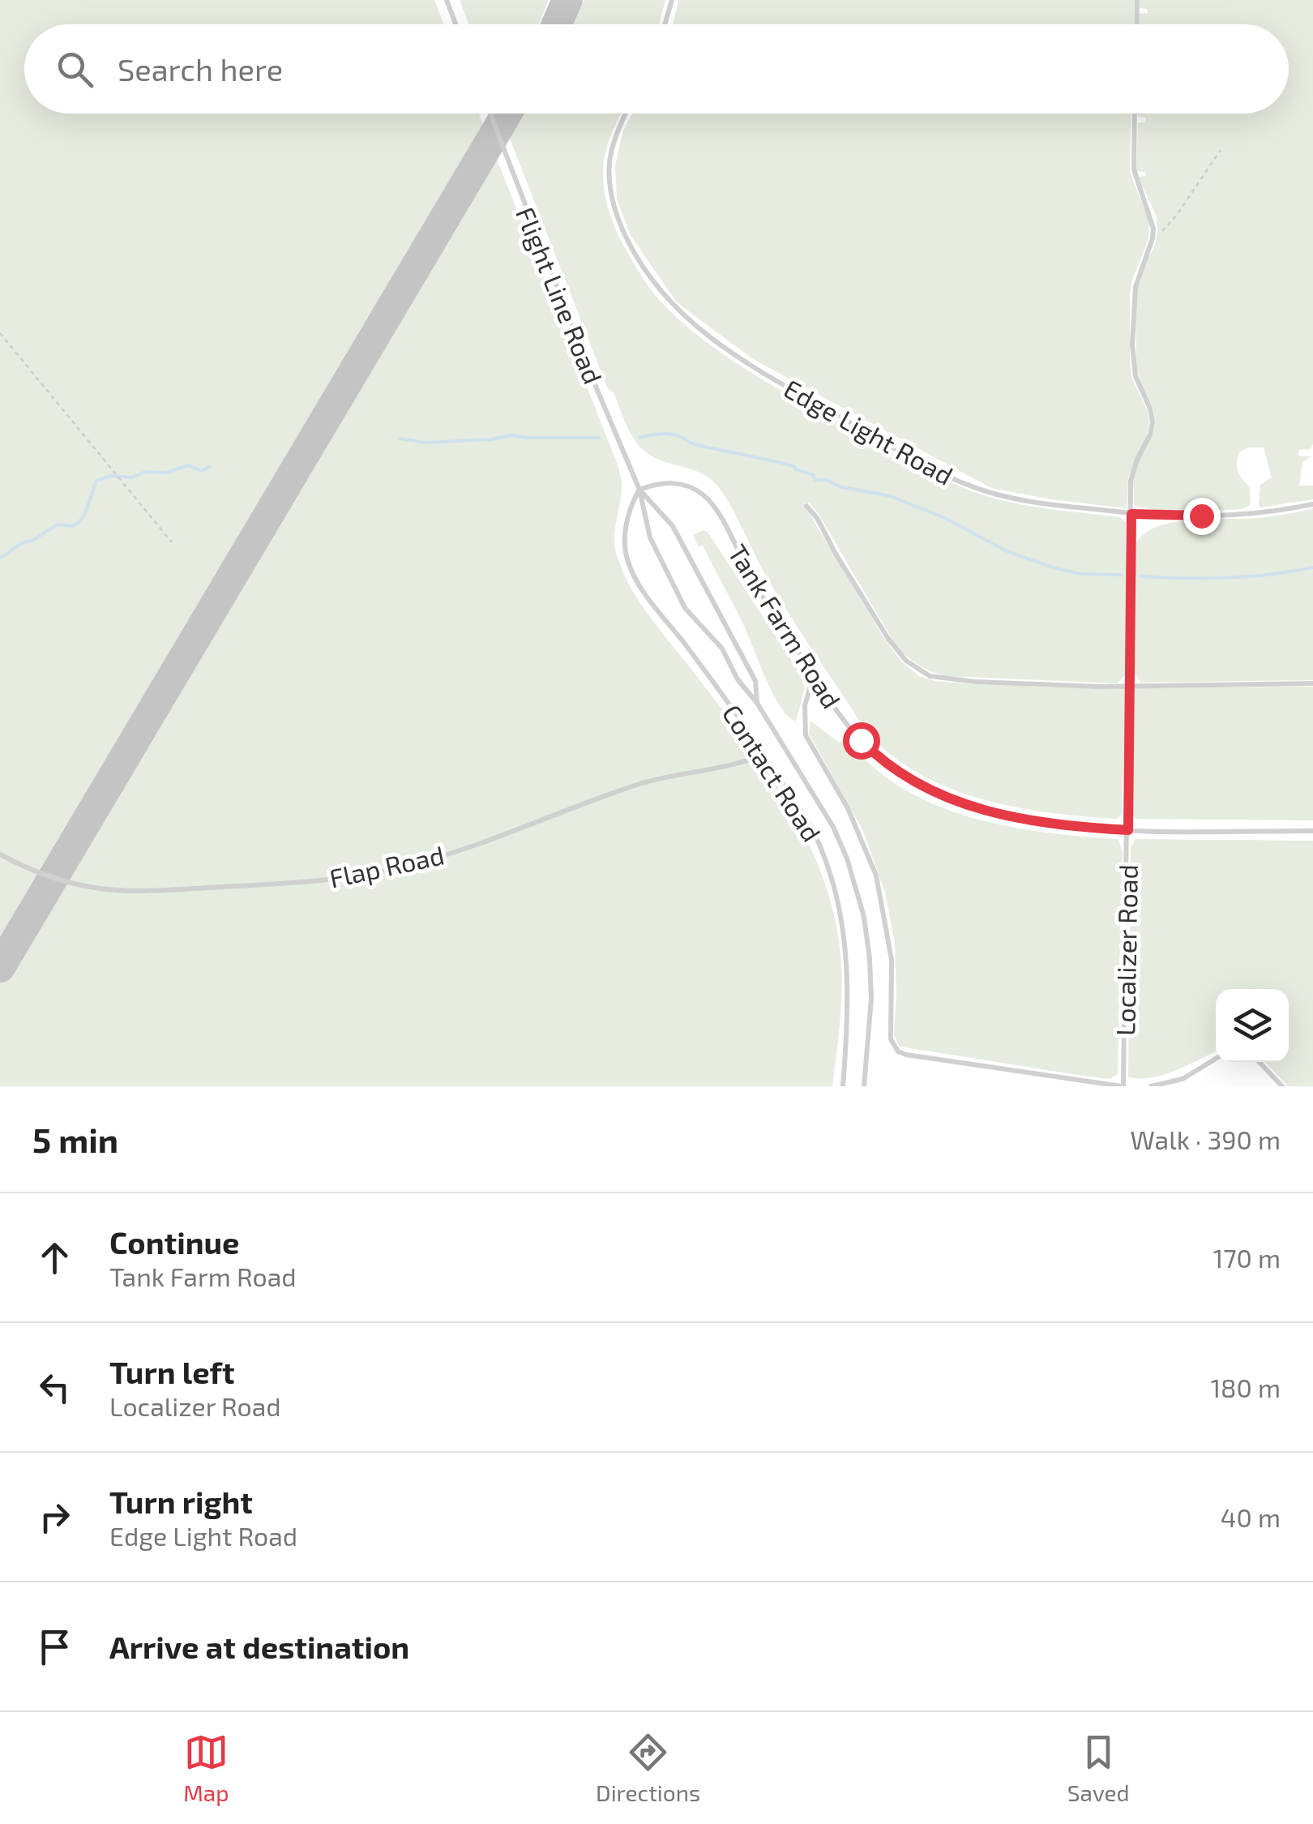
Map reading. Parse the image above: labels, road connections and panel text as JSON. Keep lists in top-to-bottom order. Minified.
{"streets":{"lane":["Flight Line Road","Edge Light Road","Tank Farm Road","Contact Road","Flap Road","Localizer Road"]},"crossings":[["Flight Line Road","Tank Farm Road"],["Flight Line Road","Contact Road"],["Edge Light Road","Localizer Road"],["Tank Farm Road","Contact Road"],["Tank Farm Road","Localizer Road"],["Contact Road","Flap Road"]],"page":{"search":"Search here","heading":["5 min","Walk · 390 m"],"list":[["Continue","Tank Farm Road","170 m"],["Turn left","Localizer Road","180 m"],["Turn right","Edge Light Road","40 m"],"Arrive at destination"],"nav":["Map","Directions","Saved"]}}
